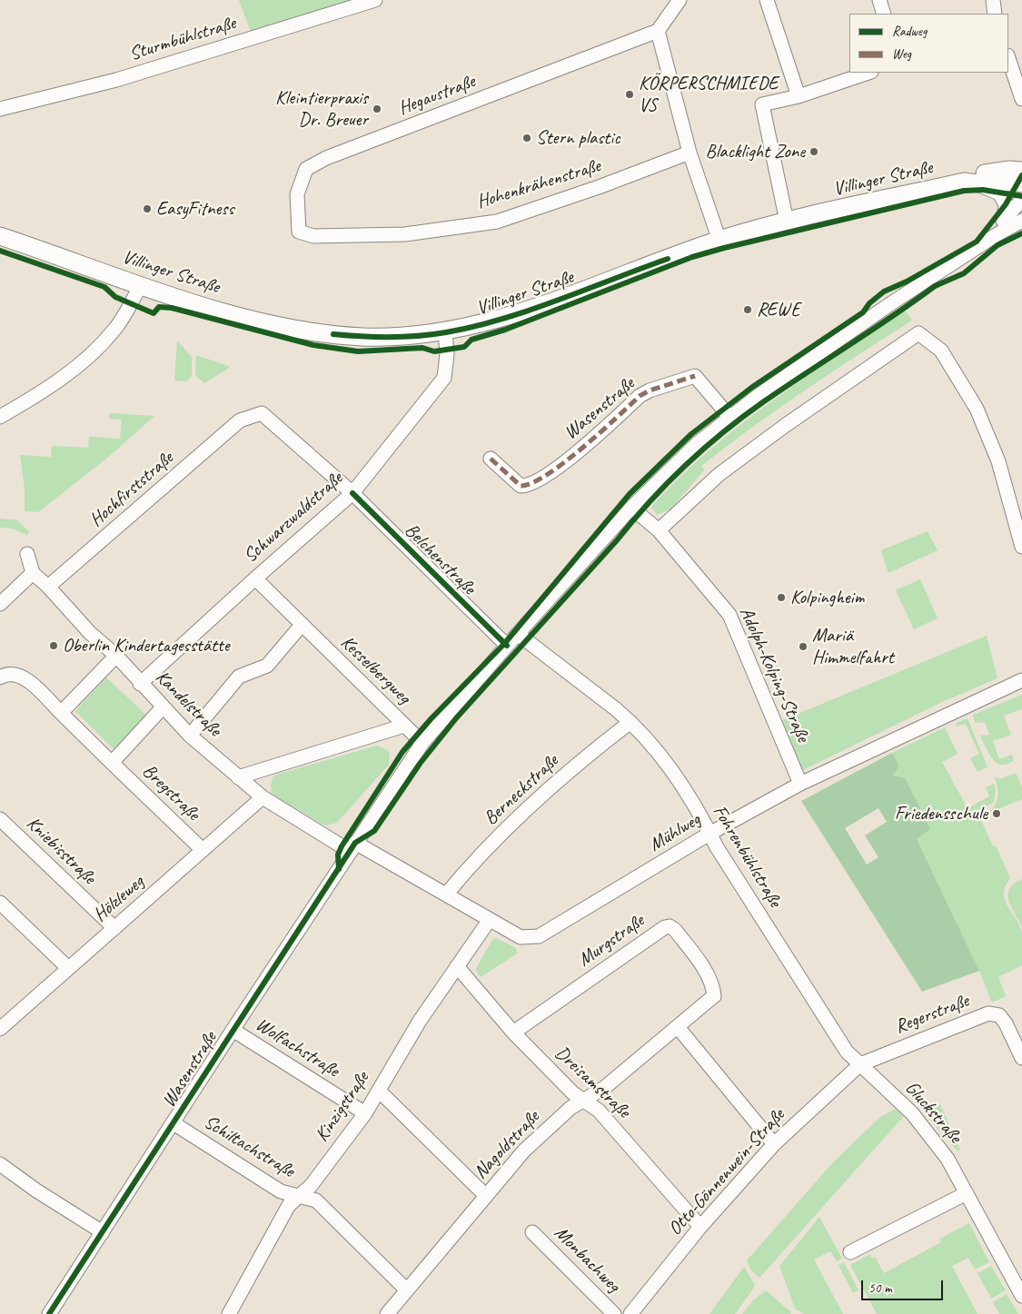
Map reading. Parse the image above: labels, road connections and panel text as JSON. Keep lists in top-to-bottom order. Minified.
{"streets":{"main road":["Villinger Straße"],"street":["Sturmbühlstraße","Hegaustraße","Hohenkrähenstraße","Wasenstraße","Hochfirststraße","Schwarzwaldstraße","Belchenstraße","Kesselbergweg","Adolph-Kolping-Straße","Kandelstraße","Berneckstraße","Bregstraße","Mühlweg","Kniebisstraße","Fohrenbühlstraße","Hölzleweg","Murgstraße","Regerstraße","Wolfachstraße","Dreisamstraße","Kinzigstraße","Gluckstraße","Nagoldstraße","Schiltachstraße","Otto-Gönnenwein-Straße","Monbachweg"]},"crossings":[["Hegaustraße","Hohenkrähenstraße"],["Villinger Straße","Schwarzwaldstraße"],["Wasenstraße","Belchenstraße"],["Wasenstraße","Kesselbergweg"],["Wasenstraße","Adolph-Kolping-Straße"],["Wasenstraße","Kandelstraße"],["Wasenstraße","Mühlweg"],["Wasenstraße","Fohrenbühlstraße"],["Wasenstraße","Wolfachstraße"],["Wasenstraße","Schiltachstraße"],["Hochfirststraße","Belchenstraße"],["Hochfirststraße","Kandelstraße"],["Schwarzwaldstraße","Belchenstraße"],["Schwarzwaldstraße","Kesselbergweg"],["Schwarzwaldstraße","Kandelstraße"],["Adolph-Kolping-Straße","Mühlweg"],["Kandelstraße","Mühlweg"],["Kandelstraße","Hölzleweg"],["Berneckstraße","Mühlweg"],["Berneckstraße","Fohrenbühlstraße"],["Bregstraße","Hölzleweg"],["Mühlweg","Fohrenbühlstraße"],["Mühlweg","Kinzigstraße"],["Kniebisstraße","Hölzleweg"],["Fohrenbühlstraße","Regerstraße"],["Fohrenbühlstraße","Gluckstraße"],["Fohrenbühlstraße","Otto-Gönnenwein-Straße"],["Murgstraße","Dreisamstraße"],["Murgstraße","Nagoldstraße"],["Regerstraße","Gluckstraße"],["Regerstraße","Otto-Gönnenwein-Straße"],["Wolfachstraße","Kinzigstraße"],["Dreisamstraße","Kinzigstraße"],["Dreisamstraße","Nagoldstraße"],["Dreisamstraße","Otto-Gönnenwein-Straße"],["Kinzigstraße","Schiltachstraße"],["Gluckstraße","Otto-Gönnenwein-Straße"],["Nagoldstraße","Schiltachstraße"]],"places":["KÖRPERSCHMIEDE VS","Kleintierpraxis Dr. Breuer","Stern plastic","Blacklight Zone","EasyFitness","REWE","Kolpingheim","Oberlin Kindertagesstätte","Mariä Himmelfahrt","Friedensschule"],"legend":["Radweg","Weg"],"scale_bar":"50 m"}
